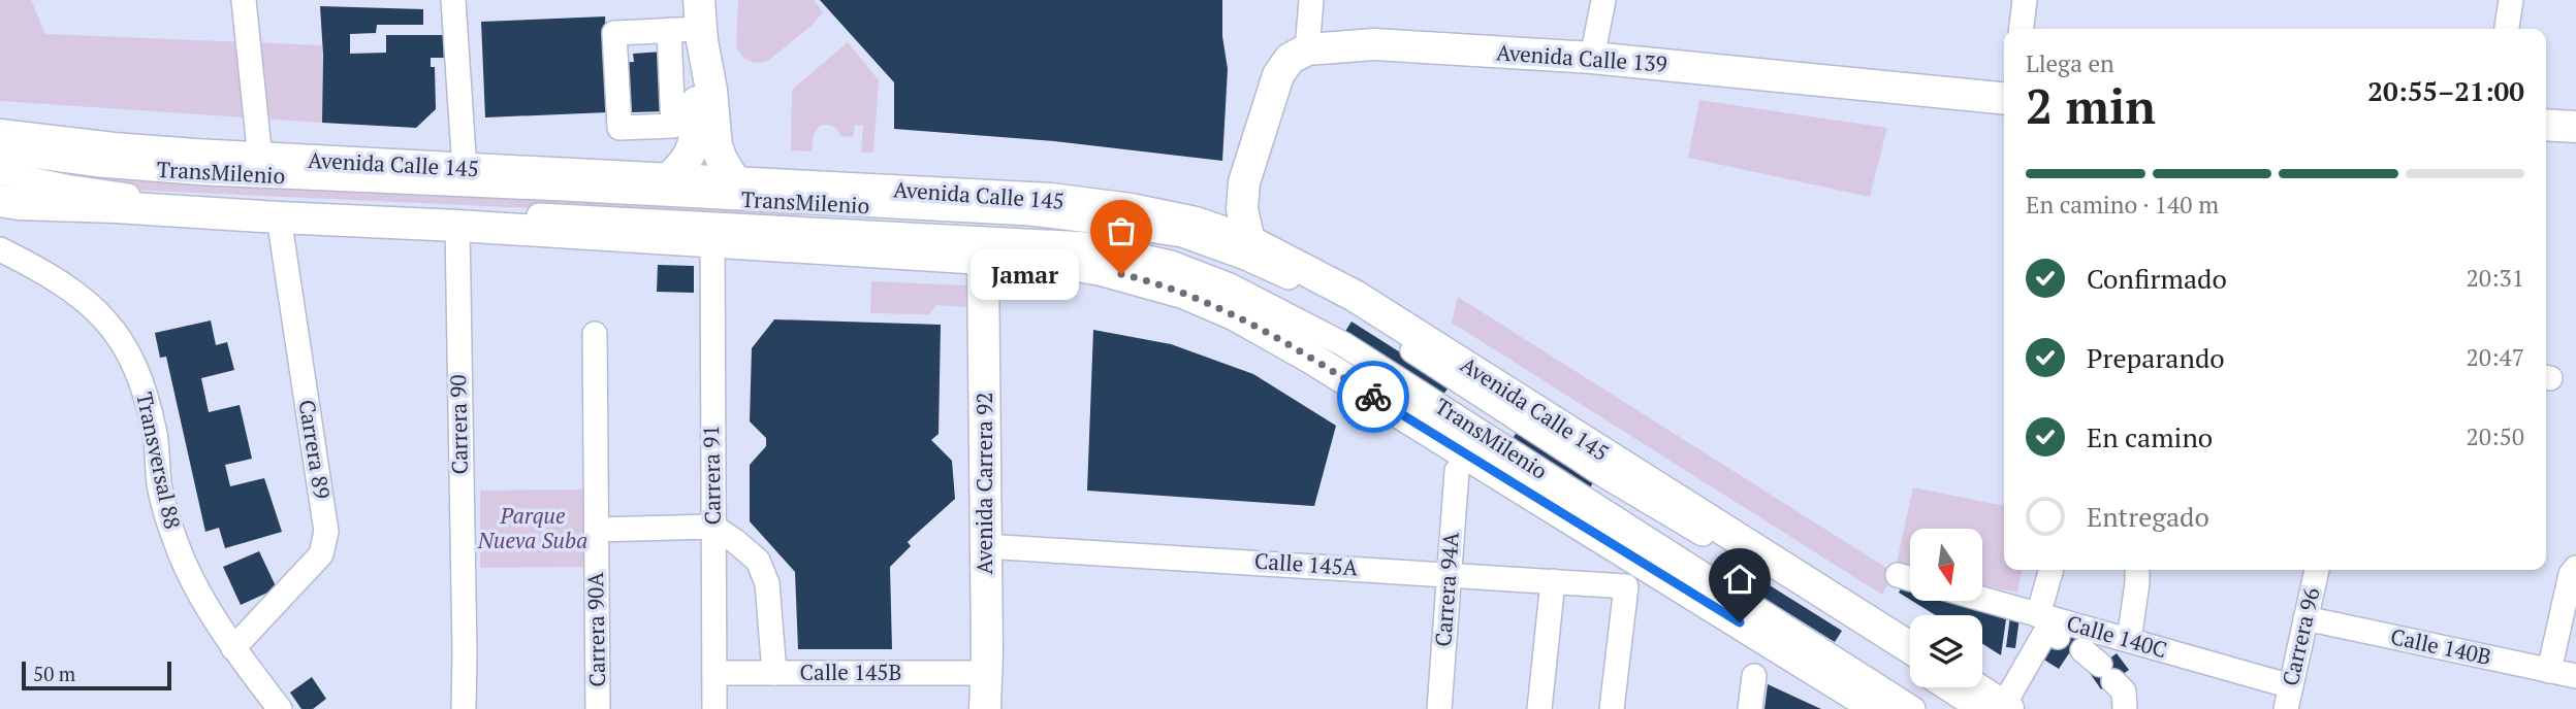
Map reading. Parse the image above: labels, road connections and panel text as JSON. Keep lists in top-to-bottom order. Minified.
{"streets":{"main road":["Avenida Calle 139","Avenida Calle 145","Avenida Carrera 92"],"street":["TransMilenio","Carrera 90","Carrera 89","Transversal 88","Carrera 91","Calle 145A","Carrera 94A","Carrera 90A","Calle 140C","Carrera 96","Calle 140B","Calle 145B"]},"crossings":[["Carrera 89","Transversal 88"],["Carrera 91","Calle 145B"],["Avenida Carrera 92","Calle 145A"],["Avenida Carrera 92","Calle 145B"],["Calle 145A","Carrera 94A"],["Calle 140C","Carrera 96"],["Carrera 96","Calle 140B"]],"parks":["Parque Nueva Suba"],"places":["Jamar"],"scale_bar":"50 m","north":"bottom","page":{"heading":["2 min","Llega en","20:55–21:00"],"bar":"En camino · 140 m","list":[["Confirmado","20:31"],["Preparando","20:47"],["En camino","20:50"],"Entregado"],"bubble":"Jamar","scale":"50 m"}}
